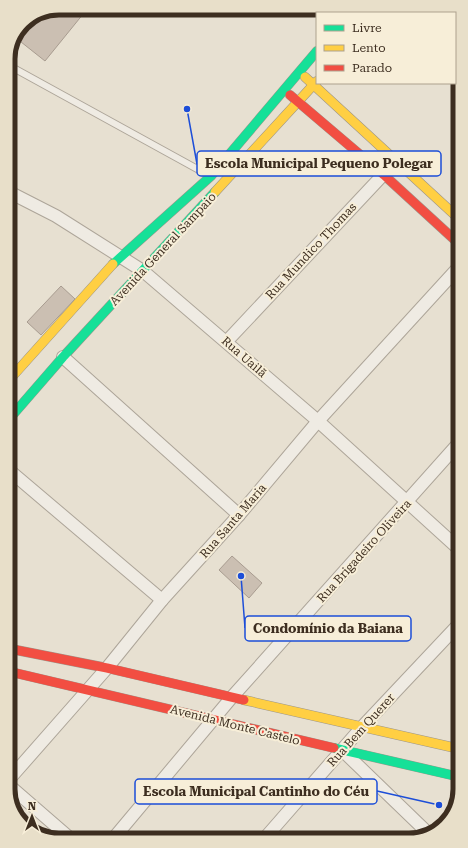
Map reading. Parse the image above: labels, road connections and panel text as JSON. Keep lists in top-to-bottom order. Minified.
{"streets":{"street":["Avenida General Sampaio","Rua Mundico Thomas","Rua Uailã","Rua Santa Maria","Rua Brigadeiro Oliveira","Avenida Monte Castelo","Rua Bem Querer"]},"crossings":[["Avenida General Sampaio","Rua Uailã"],["Rua Mundico Thomas","Rua Uailã"],["Rua Uailã","Rua Santa Maria"],["Rua Uailã","Rua Brigadeiro Oliveira"],["Rua Santa Maria","Avenida Monte Castelo"],["Rua Brigadeiro Oliveira","Avenida Monte Castelo"],["Avenida Monte Castelo","Rua Bem Querer"]],"places":["Escola Municipal Pequeno Polegar","Condomínio da Baiana","Escola Municipal Cantinho do Céu"],"legend":["Livre","Lento","Parado"],"north":"top"}
